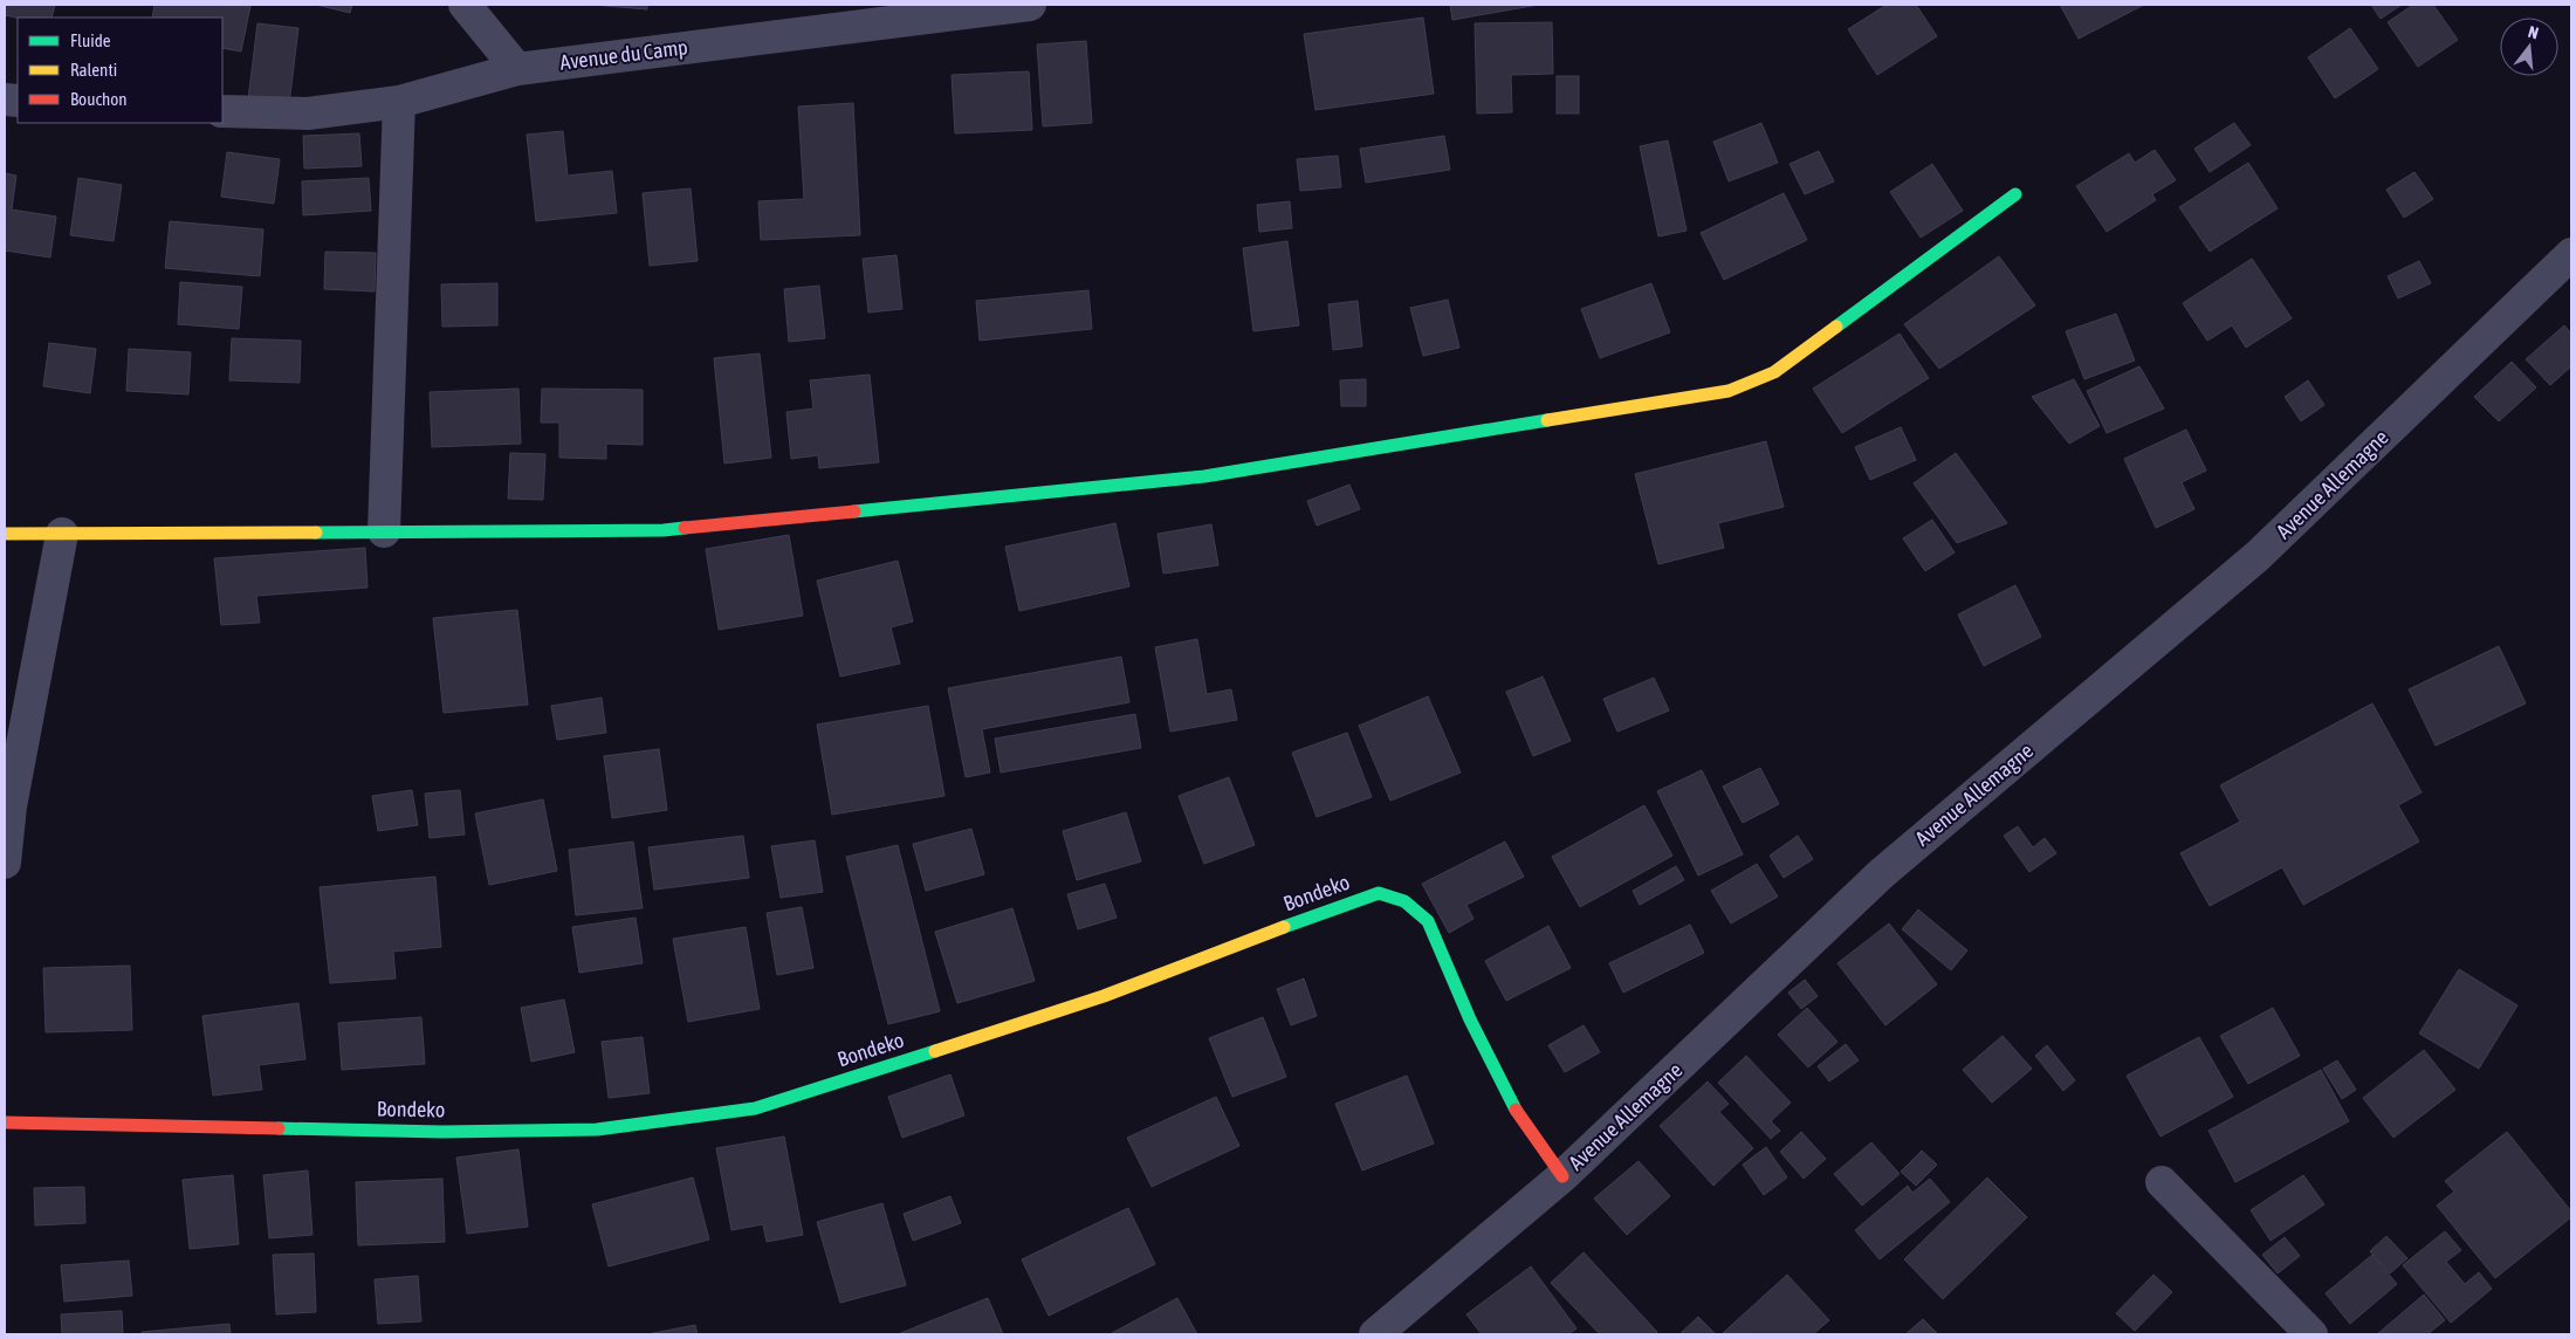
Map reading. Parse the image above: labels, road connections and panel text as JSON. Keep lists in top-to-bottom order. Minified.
{"streets":{"street":["Avenue du Camp","Avenue Allemagne","Bondeko"]},"crossings":[["Avenue Allemagne","Bondeko"]],"legend":["Fluide","Ralenti","Bouchon"],"north":"top"}
